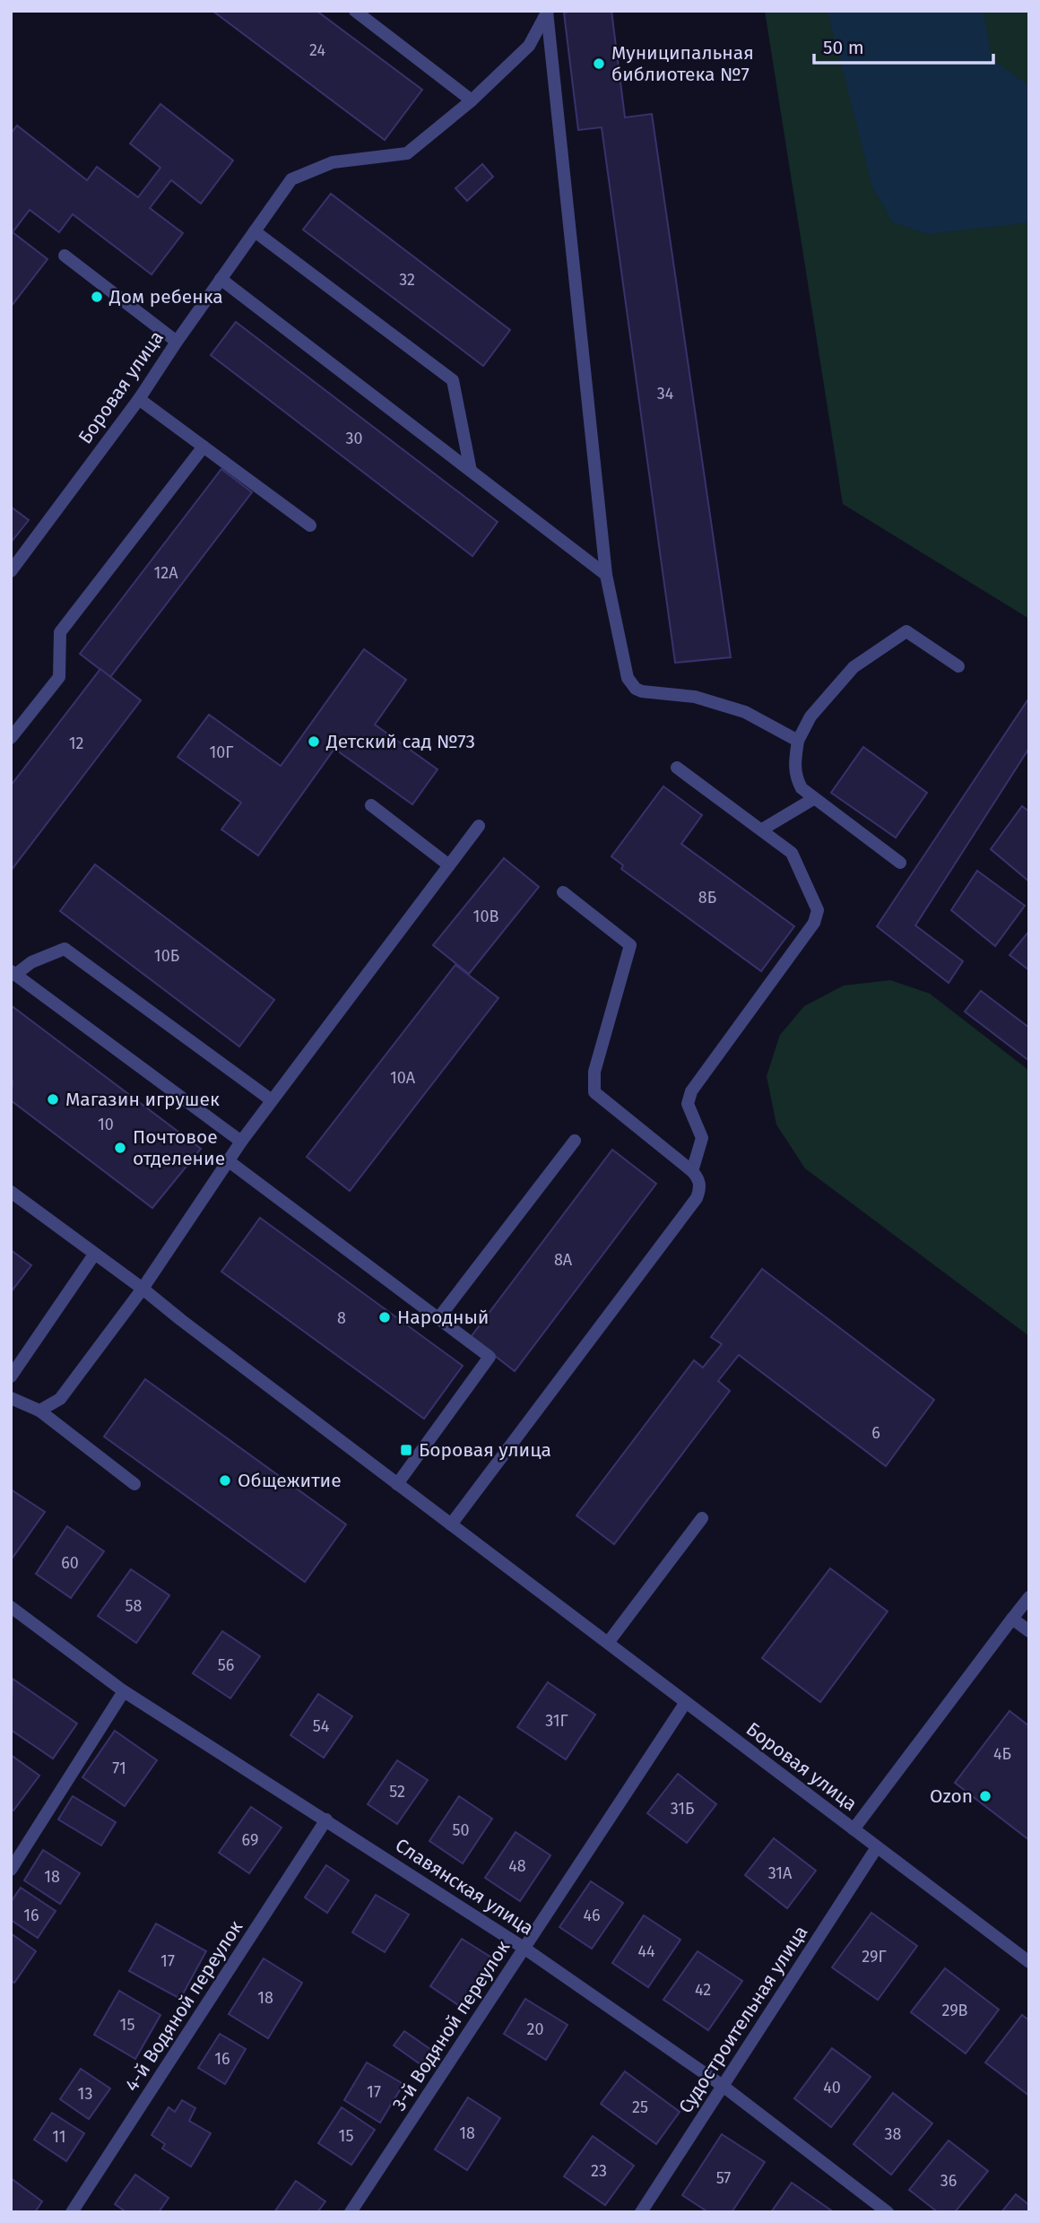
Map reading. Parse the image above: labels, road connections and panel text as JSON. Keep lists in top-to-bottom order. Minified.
{"streets":{"street":["Боровая улица","Славянская улица","4-й Водяной переулок","Судостроительная улица","3-й Водяной переулок"]},"crossings":[["Боровая улица","Судостроительная улица"],["Боровая улица","3-й Водяной переулок"],["Славянская улица","4-й Водяной переулок"],["Славянская улица","Судостроительная улица"],["Славянская улица","3-й Водяной переулок"]],"places":{"other":["Муниципальная библиотека №7","Дом ребенка","Детский сад №73","Магазин игрушек","Почтовое отделение","Народный","Общежитие","Ozon"],"transit":["Боровая улица"]},"house_numbers":["24","32","34","30","12А","12","10Г","8Б","10В","10Б","10А","10","8А","8","6","60","58","56","31Г","54","4Б","71","52","31Б","50","69","48","31А","18","16","46","44","29Г","17","42","18","29В","15","20","16","40","17","13","25","18","38","15","11","23","57","36"],"scale_bar":"50 m"}
